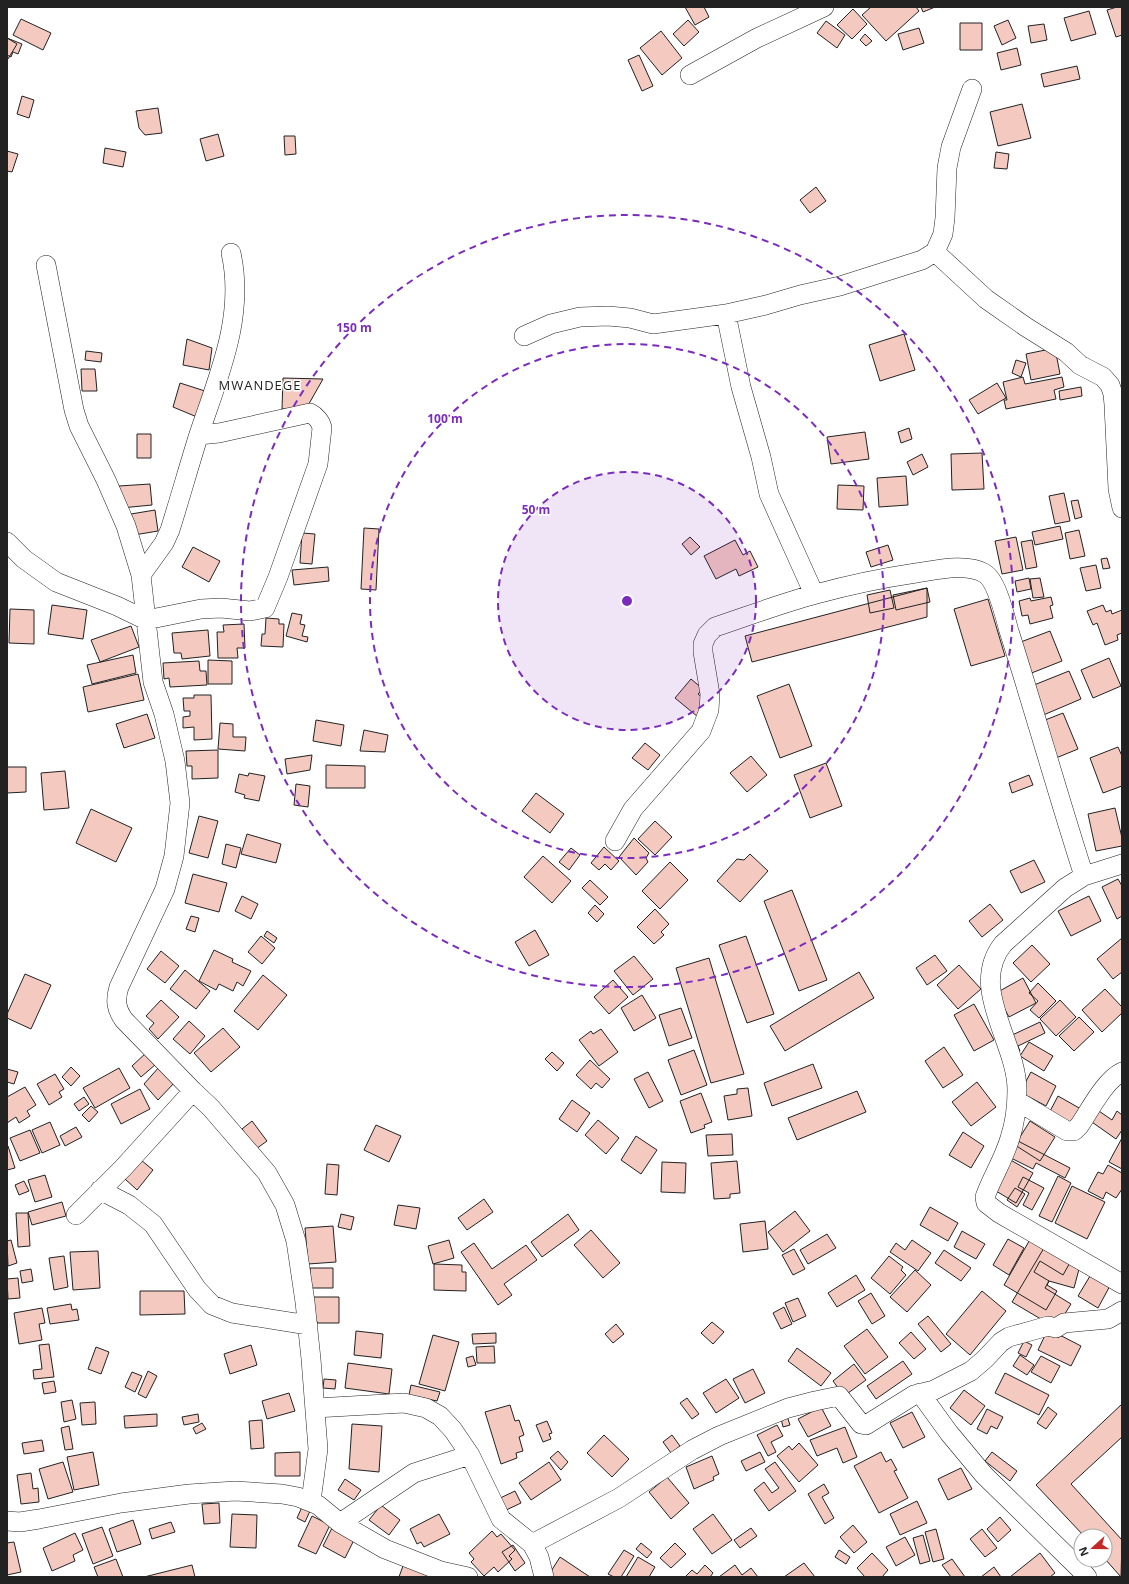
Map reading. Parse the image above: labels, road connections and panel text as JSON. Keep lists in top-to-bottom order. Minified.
{"districts":["MWANDEGE"],"north":"left","rings":["150 m","100 m","50 m"]}
